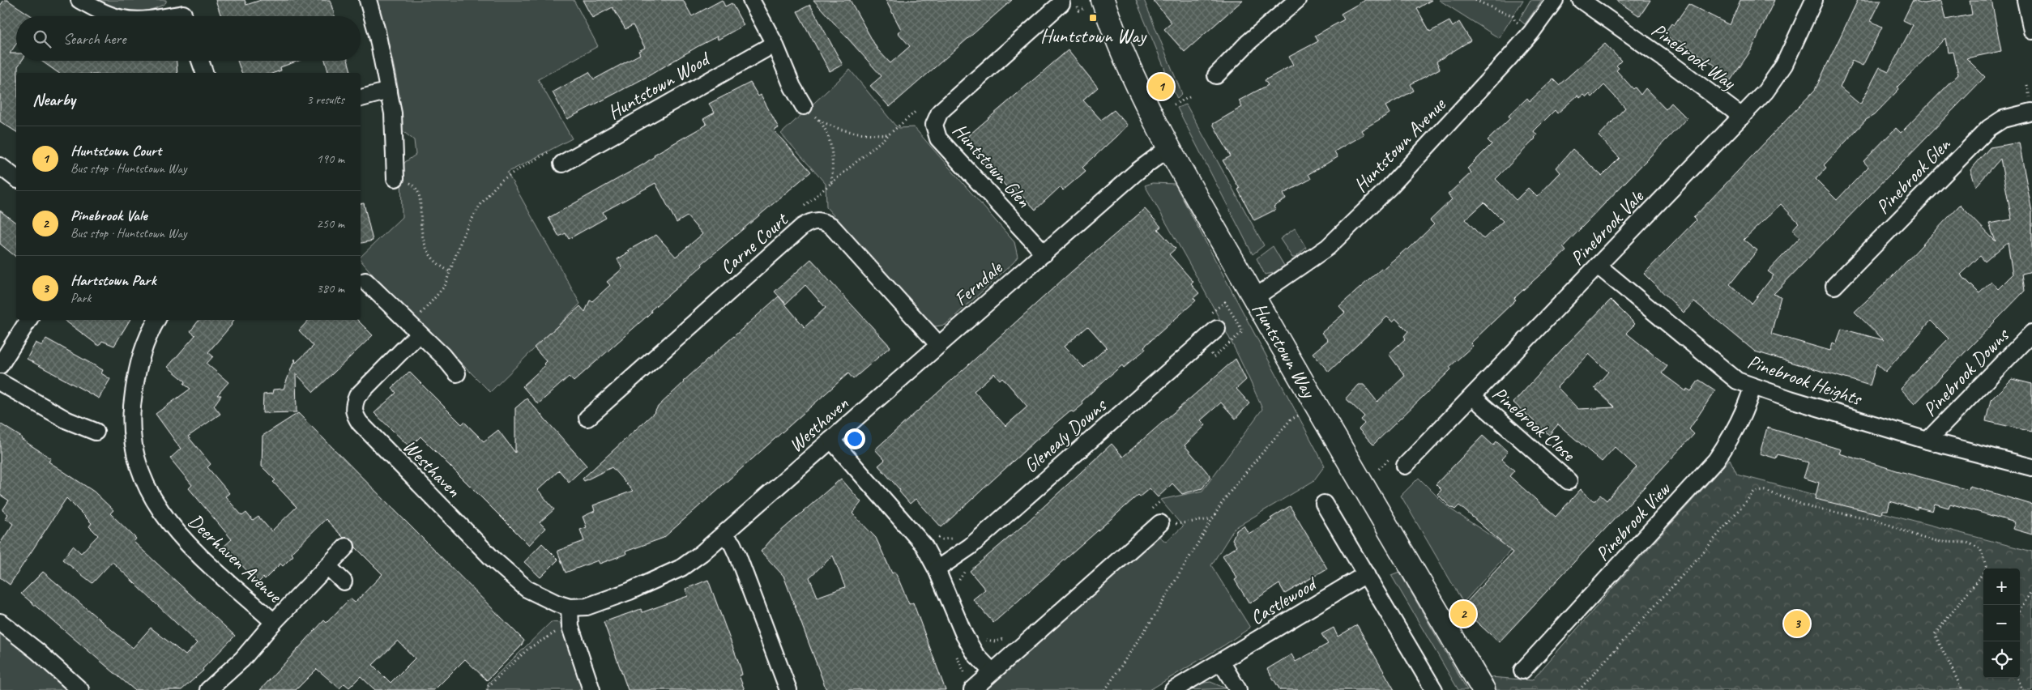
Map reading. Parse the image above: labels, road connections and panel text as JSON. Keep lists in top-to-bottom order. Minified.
{"streets":{"street":["Pinebrook Way","Huntstown Wood","Huntstown Avenue","Huntstown Glen","Pinebrook Glen","Pinebrook Vale","Carne Court","Ferndale","Huntstown Way","Pinebrook Downs","Pinebrook Heights","Pinebrook Close","Westhaven","Glenealy Downs","Pinebrook View","Deerhaven Avenue","Castlewood"]},"crossings":[["Pinebrook Way","Pinebrook Vale"],["Huntstown Avenue","Huntstown Way"],["Huntstown Glen","Ferndale"],["Pinebrook Vale","Pinebrook Heights"],["Pinebrook Vale","Pinebrook Close"],["Carne Court","Ferndale"],["Carne Court","Westhaven"],["Ferndale","Huntstown Way"],["Ferndale","Westhaven"],["Pinebrook Downs","Pinebrook Heights"],["Pinebrook Heights","Pinebrook View"]],"places":{"transit":["Huntstown Way"]},"page":{"search":"Search here","pins":["1","2","3"],"heading":["Nearby","3 results"],"list":[{"mark":"1","name":"Huntstown Court","note":"Bus stop · Huntstown Way","value":"190 m"},{"mark":"2","name":"Pinebrook Vale","note":"Bus stop · Huntstown Way","value":"250 m"},{"mark":"3","name":"Hartstown Park","note":"Park","value":"380 m"}],"map_buttons":["+","−"]}}
